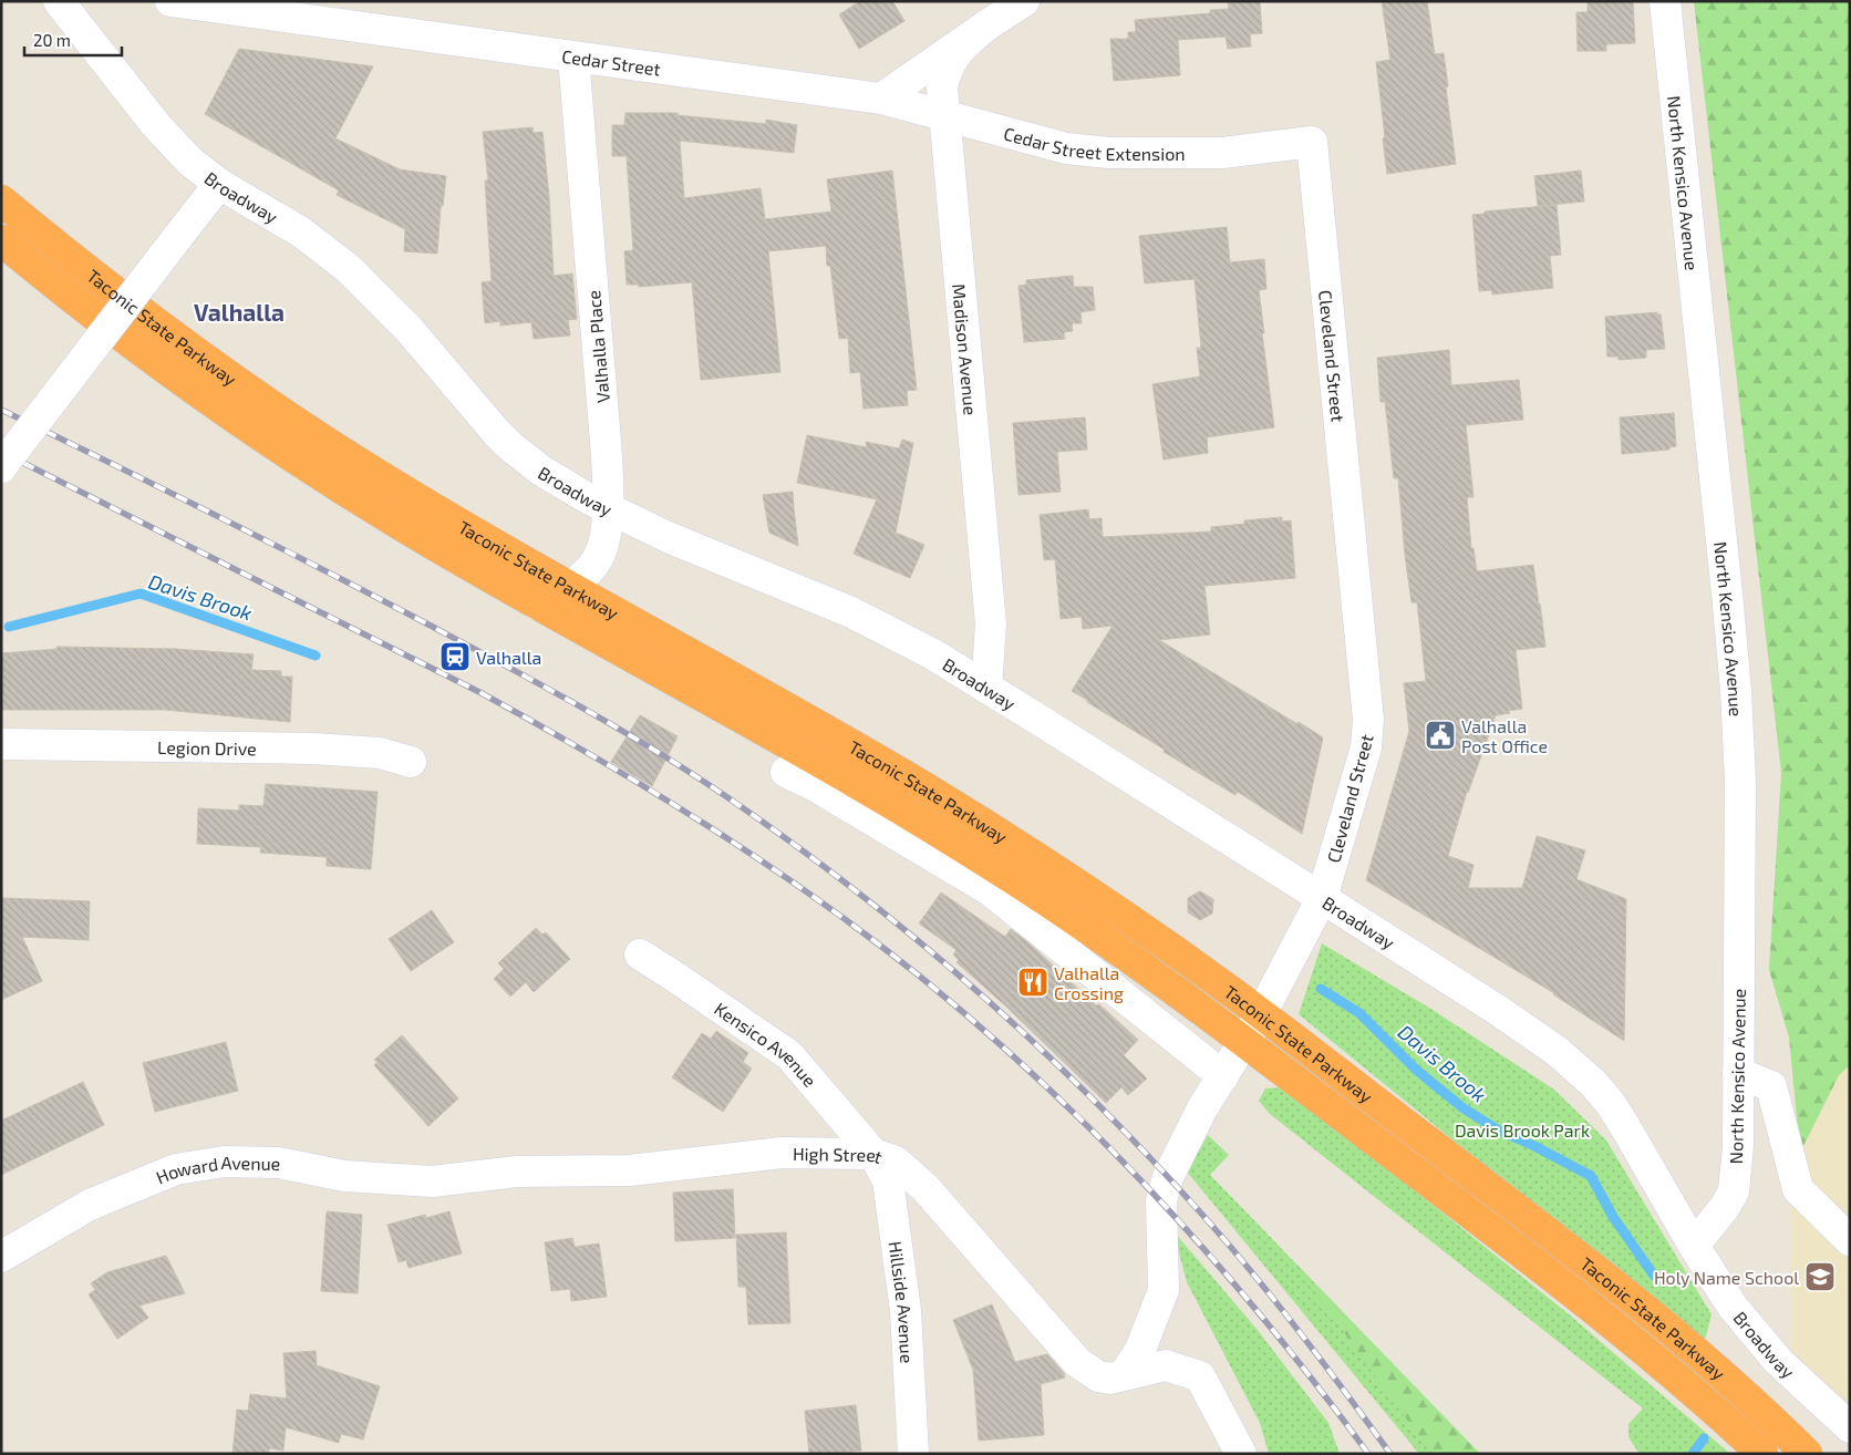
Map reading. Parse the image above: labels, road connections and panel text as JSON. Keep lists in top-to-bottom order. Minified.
{"streets":{"highway":["Taconic State Parkway"],"street":["Cedar Street","Cedar Street Extension","North Kensico Avenue","Broadway","Valhalla Place","Madison Avenue","Cleveland Street","Legion Drive","Kensico Avenue","High Street","Howard Avenue","Hillside Avenue"]},"crossings":[["Cedar Street","Cedar Street Extension"],["Cedar Street","Valhalla Place"],["Cedar Street Extension","Madison Avenue"],["Cedar Street Extension","Cleveland Street"],["North Kensico Avenue","Broadway"],["Broadway","Valhalla Place"],["Broadway","Madison Avenue"],["Broadway","Cleveland Street"],["Taconic State Parkway","Valhalla Place"],["Taconic State Parkway","Cleveland Street"],["Cleveland Street","High Street"],["Kensico Avenue","High Street"],["Kensico Avenue","Hillside Avenue"],["High Street","Howard Avenue"],["High Street","Hillside Avenue"]],"districts":["Valhalla"],"water":["Davis Brook"],"parks":["Davis Brook Park"],"places":{"station":["Valhalla"],"public building":["Valhalla Post Office"],"restaurant":["Valhalla Crossing"],"school or university":["Holy Name School"]},"scale_bar":"20 m"}
